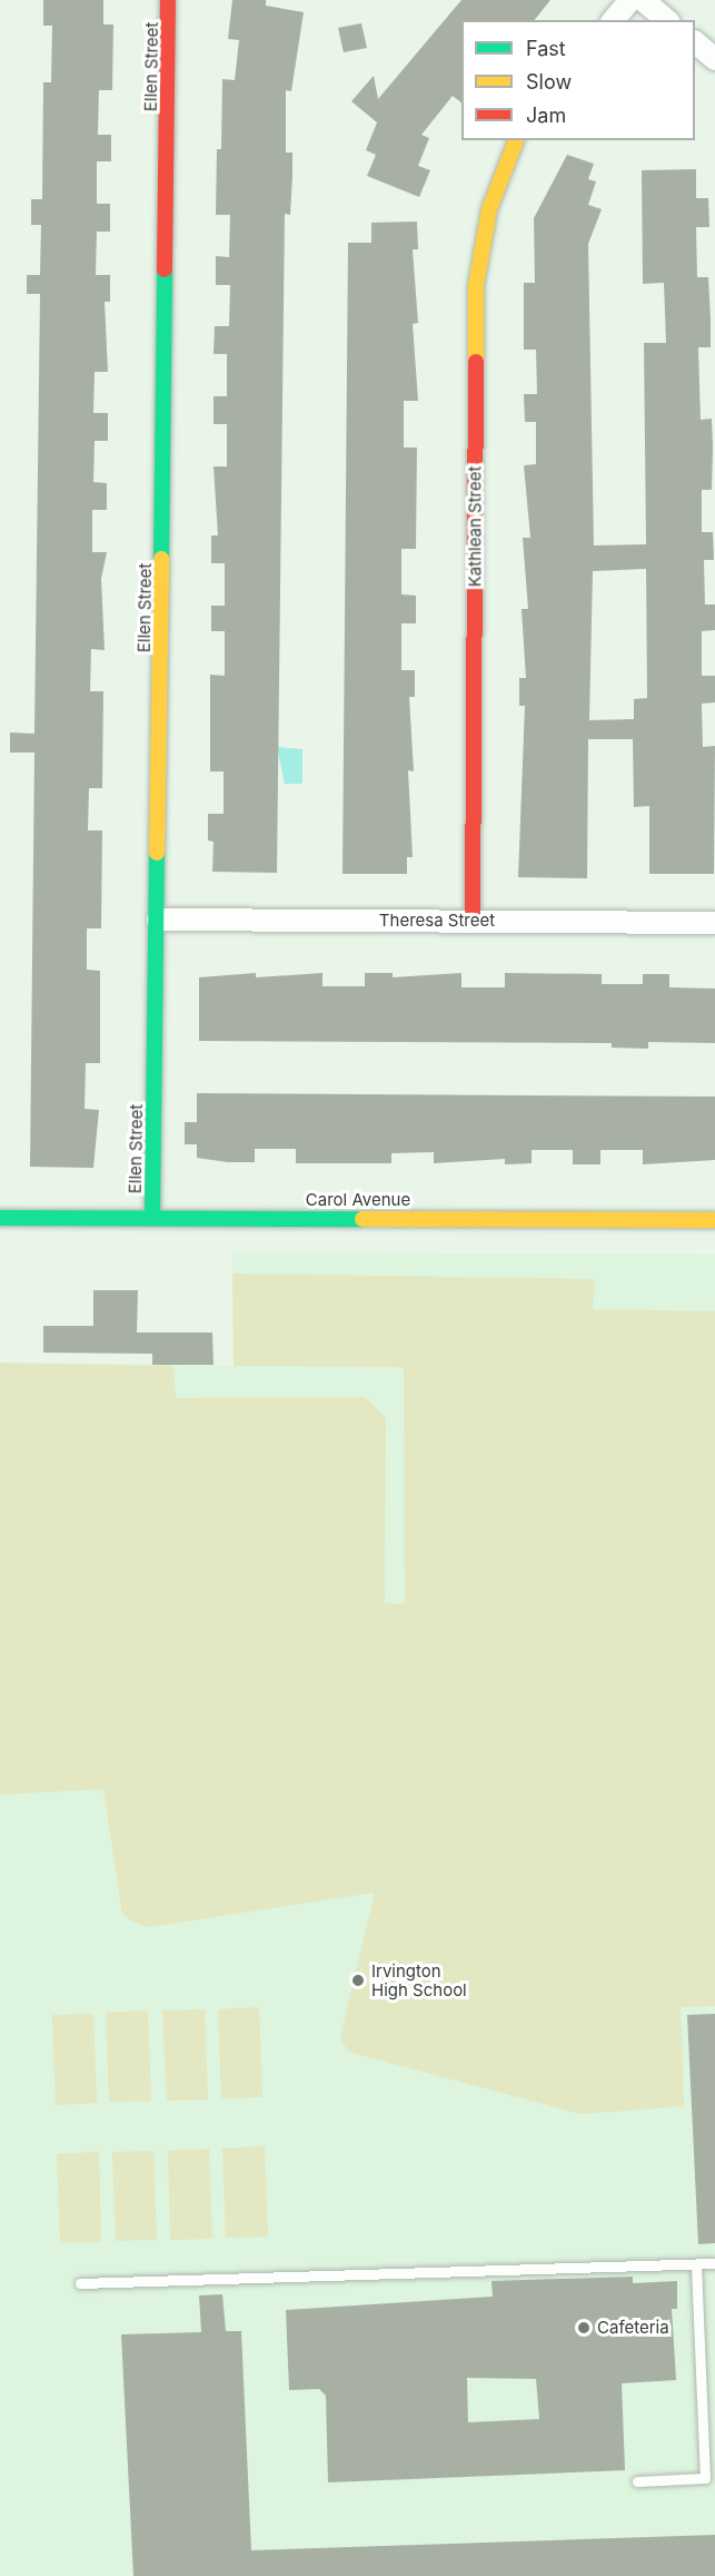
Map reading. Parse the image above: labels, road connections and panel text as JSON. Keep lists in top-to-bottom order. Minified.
{"streets":{"street":["Ellen Street","Kathlean Street","Theresa Street","Carol Avenue"]},"crossings":[["Ellen Street","Theresa Street"],["Ellen Street","Carol Avenue"],["Kathlean Street","Theresa Street"]],"places":["Irvington High School","Cafeteria"],"legend":["Fast","Slow","Jam"]}
